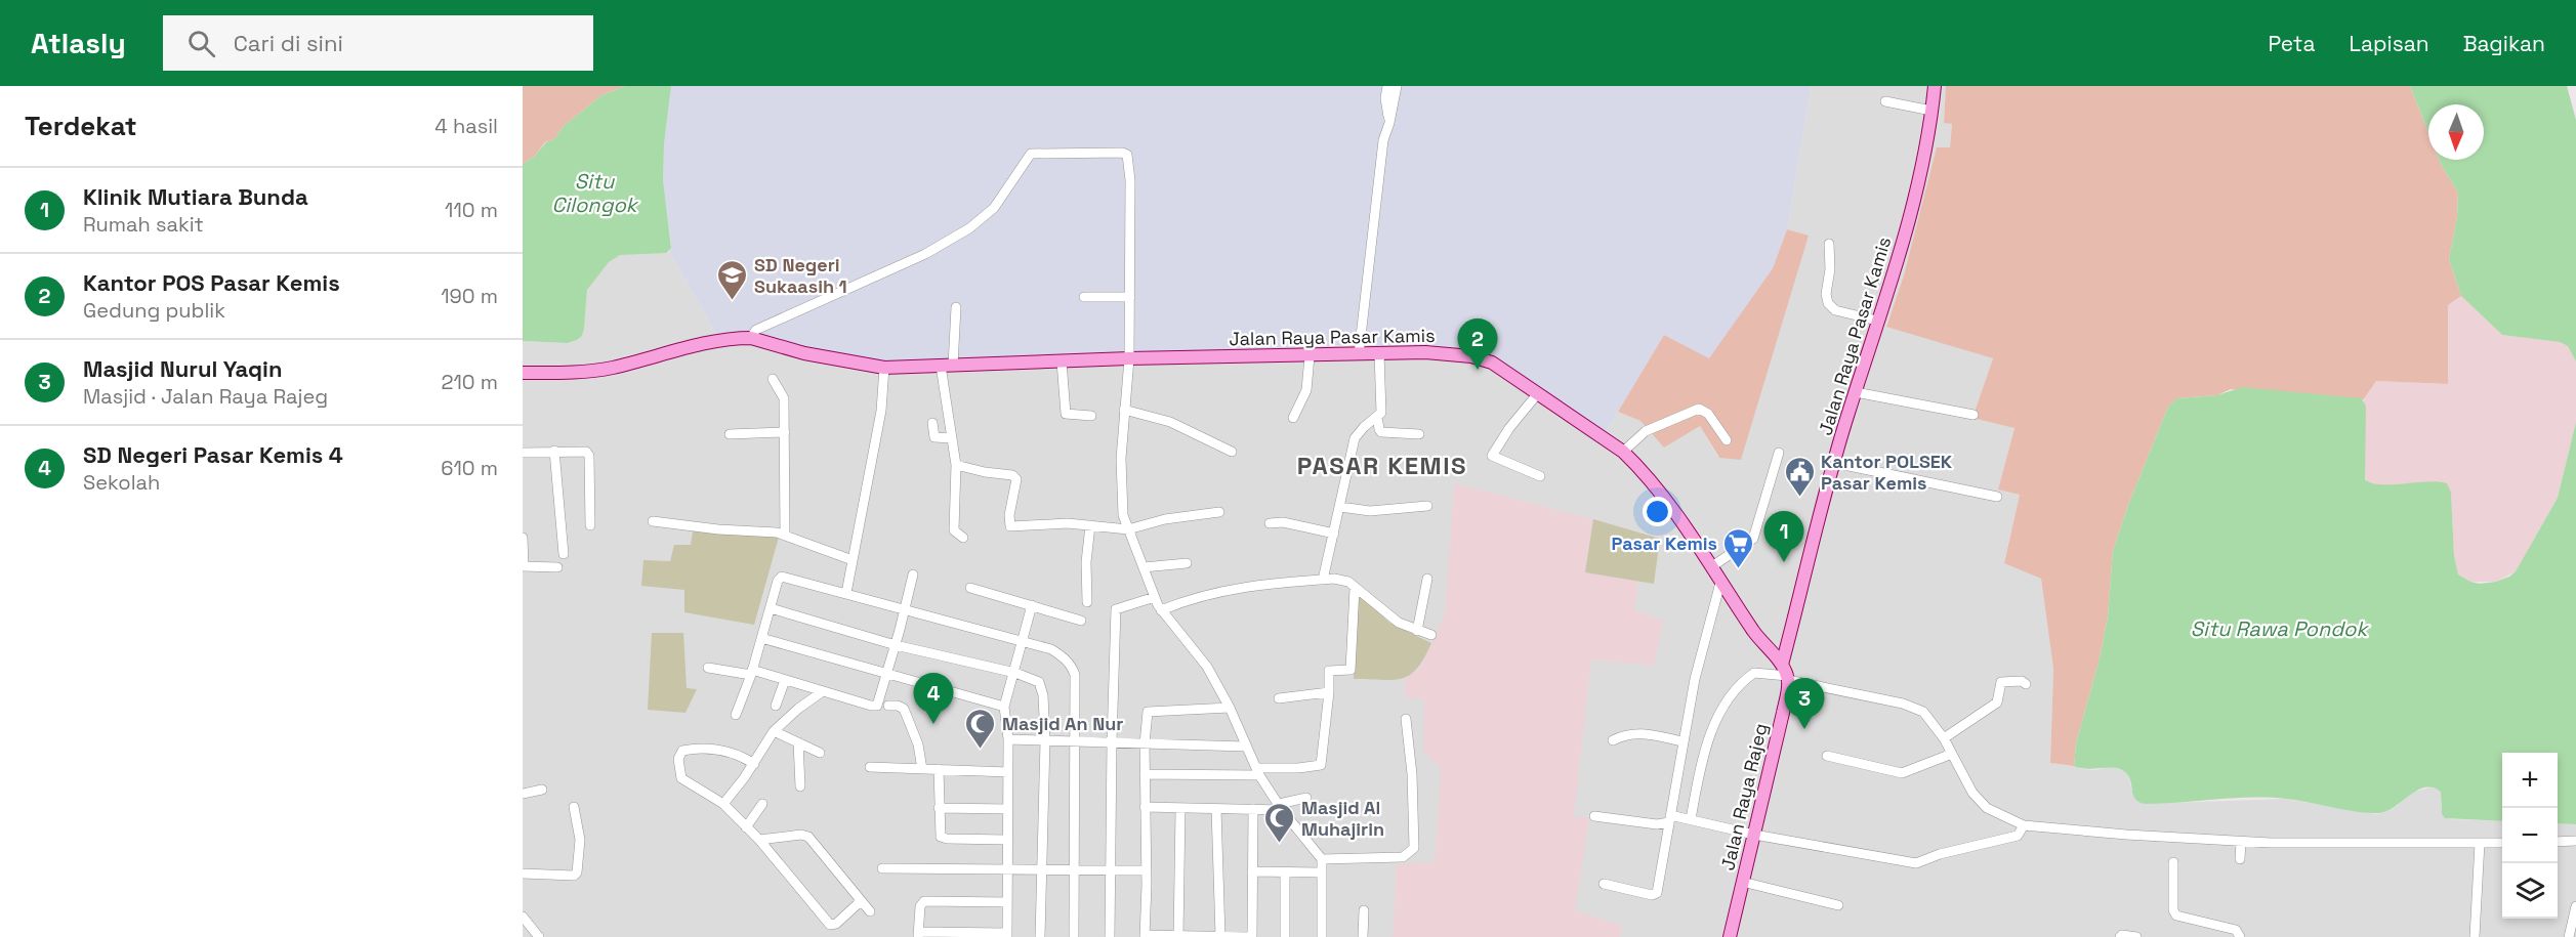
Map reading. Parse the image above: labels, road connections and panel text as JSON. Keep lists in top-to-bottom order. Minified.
{"streets":{"main road":["Jalan Raya Pasar Kamis","Jalan Raya Rajeg"]},"crossings":[["Jalan Raya Pasar Kamis","Jalan Raya Rajeg"]],"districts":["PASAR KEMIS"],"water":["Situ Cilongok","Situ Rawa Pondok"],"places":{"school or university":["SD Negeri Sukaasih 1"],"public building":["Kantor POLSEK Pasar Kemis"],"supermarket":["Pasar Kemis"],"mosque":["Masjid An Nur","Masjid Al Muhajirin"]},"north":"bottom","page":{"header":"Atlasly","search":"Cari di sini","nav":["Peta","Lapisan","Bagikan"],"heading":["Terdekat","4 hasil"],"list":[{"mark":"1","name":"Klinik Mutiara Bunda","note":"Rumah sakit","value":"110 m"},{"mark":"2","name":"Kantor POS Pasar Kemis","note":"Gedung publik","value":"190 m"},{"mark":"3","name":"Masjid Nurul Yaqin","note":"Masjid · Jalan Raya Rajeg","value":"210 m"},{"mark":"4","name":"SD Negeri Pasar Kemis 4","note":"Sekolah","value":"610 m"}],"pins":["2","1","4","3"],"map_buttons":["+","−"]}}
